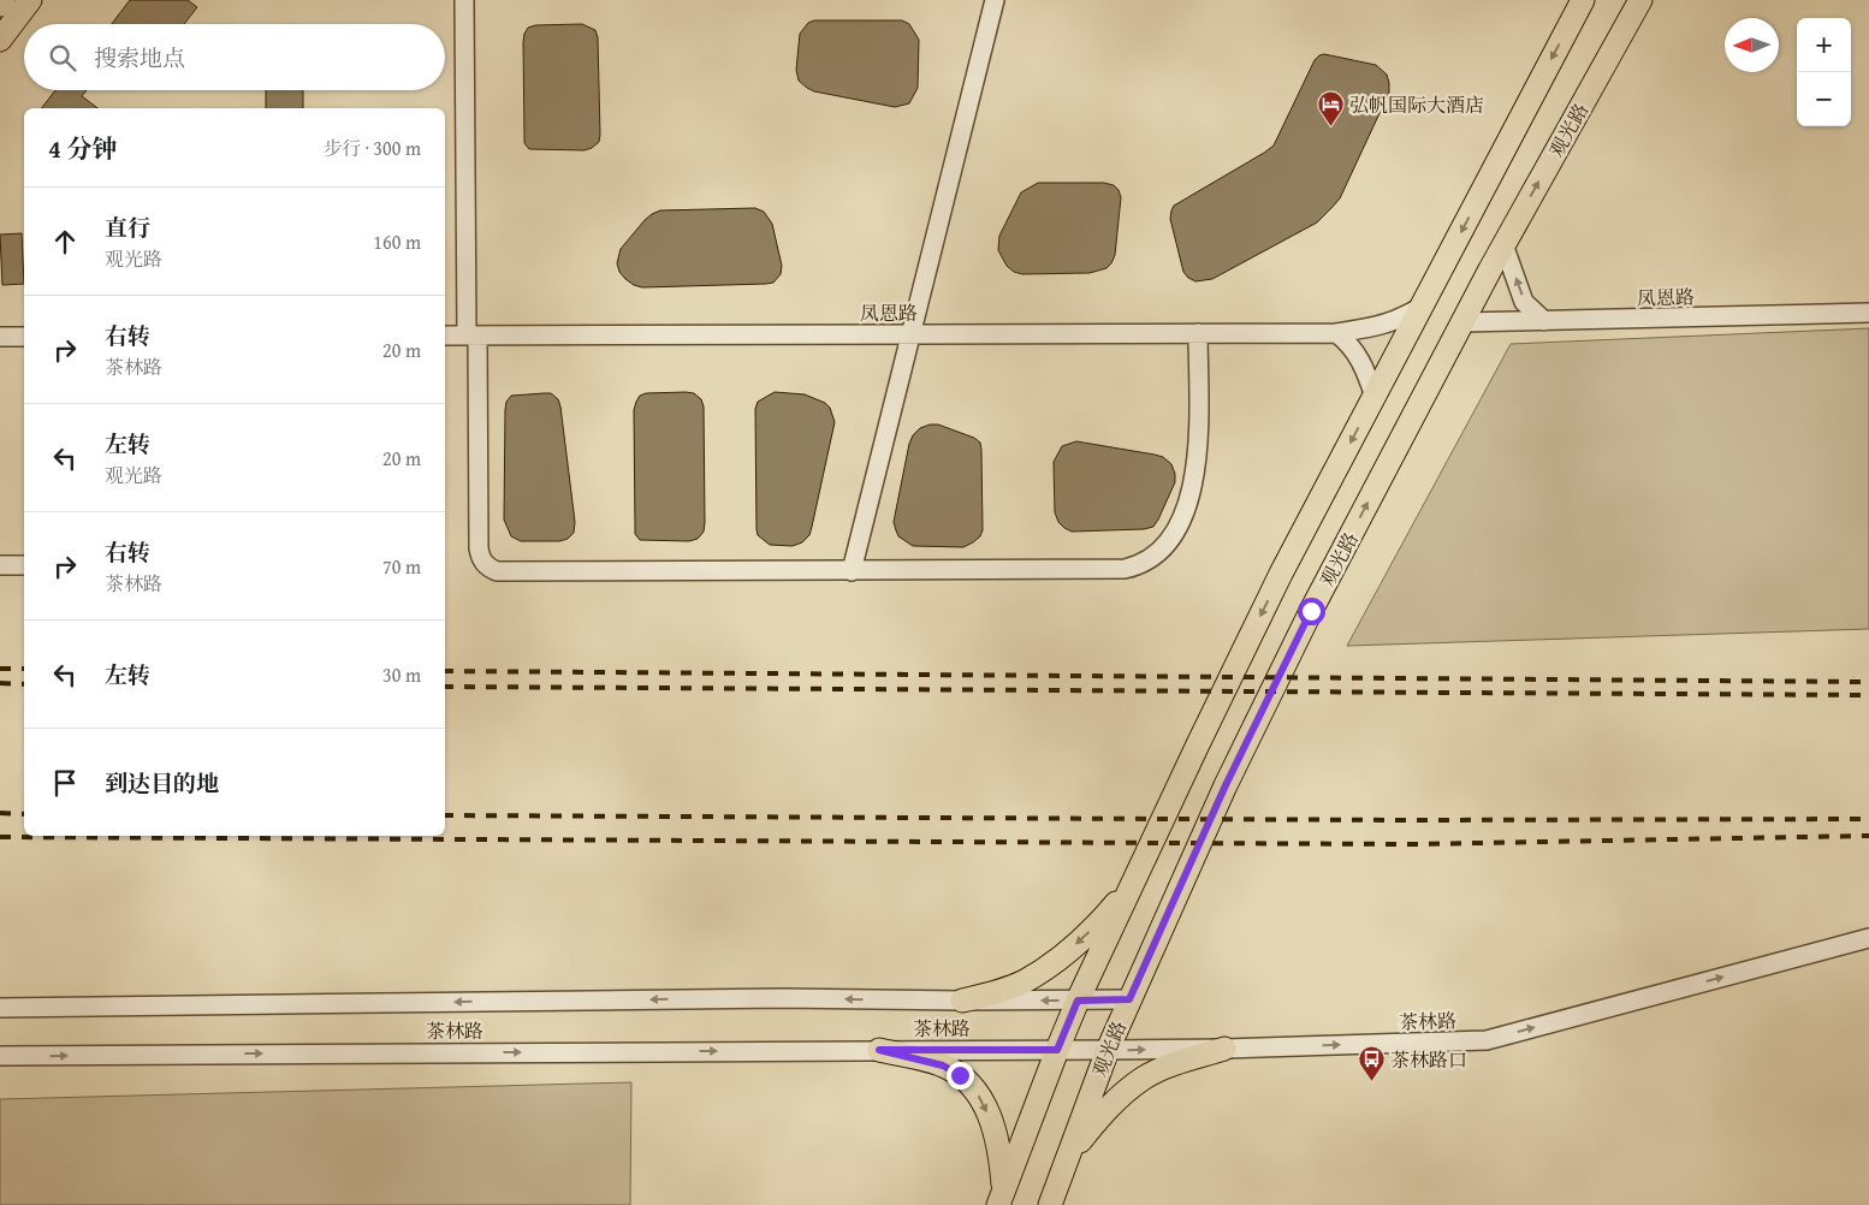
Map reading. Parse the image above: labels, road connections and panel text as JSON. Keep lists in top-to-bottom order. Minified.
{"streets":{"main road":["观光路"],"street":["凤恩路","茶林路"]},"crossings":[["观光路","凤恩路"],["观光路","茶林路"]],"places":{"hotel":["弘帆国际大酒店"],"bus stop":["茶林路口"]},"north":"left","page":{"map_buttons":["+","−"],"search":"搜索地点","heading":["4 分钟","步行 · 300 m"],"list":[["直行","观光路","160 m"],["右转","茶林路","20 m"],["左转","观光路","20 m"],["右转","茶林路","70 m"],["左转","30 m"],"到达目的地"]}}
